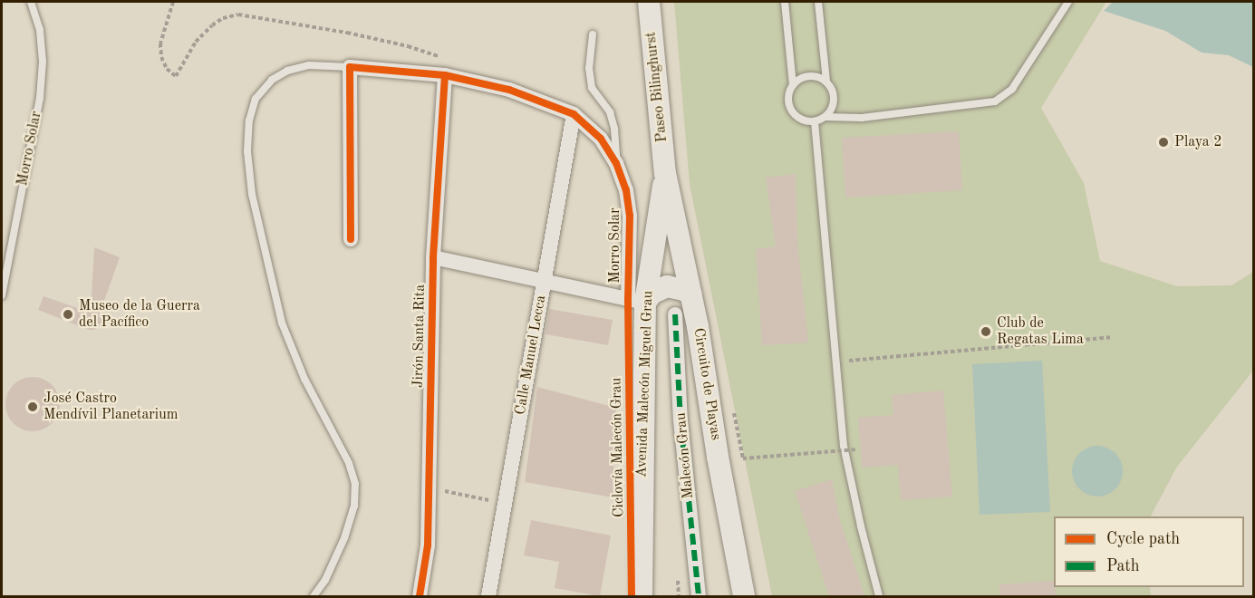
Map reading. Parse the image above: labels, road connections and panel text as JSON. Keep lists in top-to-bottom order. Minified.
{"streets":{"main road":["Paseo Bilinghurst","Avenida Malecón Miguel Grau","Circuito de Playas"],"street":["Morro Solar","Jirón Santa Rita","Calle Manuel Lecca","Malecón Grau"],"cycle path":["Ciclovía Malecón Grau"]},"crossings":[["Paseo Bilinghurst","Avenida Malecón Miguel Grau"],["Paseo Bilinghurst","Circuito de Playas"],["Morro Solar","Jirón Santa Rita"],["Morro Solar","Calle Manuel Lecca"],["Morro Solar","Avenida Malecón Miguel Grau"],["Avenida Malecón Miguel Grau","Circuito de Playas"]],"places":["Playa 2","Museo de la Guerra del Pacífico","Club de Regatas Lima","José Castro Mendívil Planetarium"],"legend":["Cycle path","Path"]}
